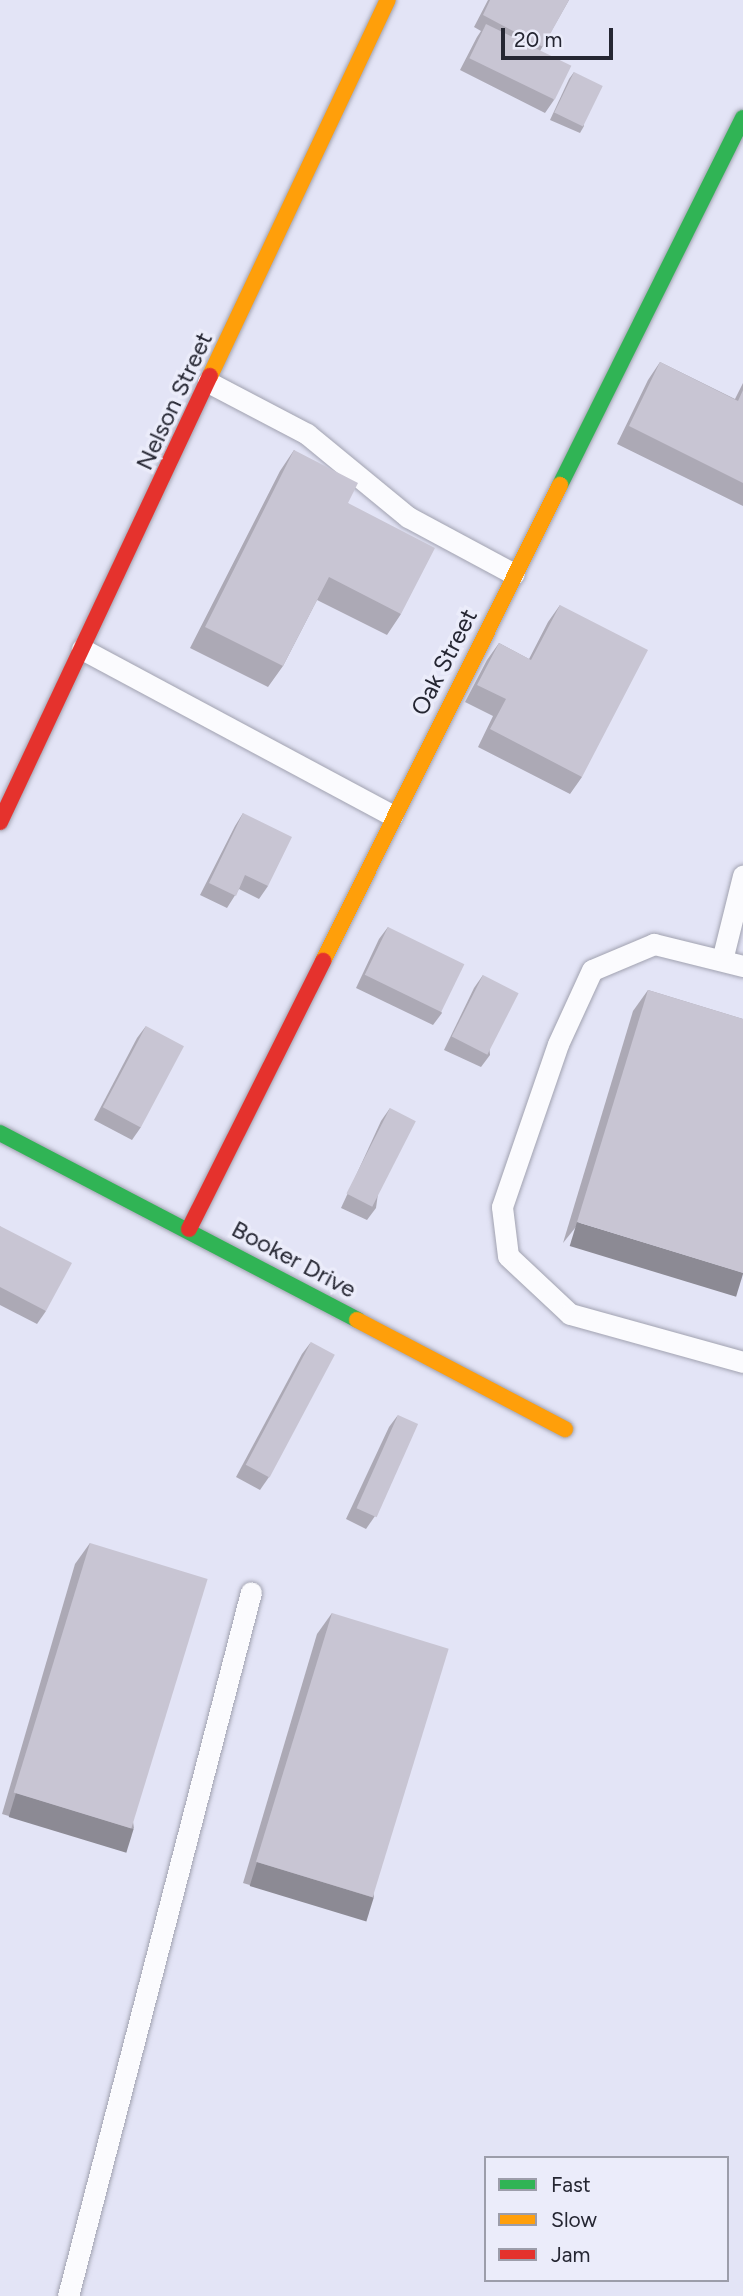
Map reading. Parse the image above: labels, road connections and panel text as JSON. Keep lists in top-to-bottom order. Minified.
{"streets":{"street":["Nelson Street","Oak Street","Booker Drive"]},"crossings":[["Oak Street","Booker Drive"]],"legend":["Fast","Slow","Jam"],"scale_bar":"20 m"}
